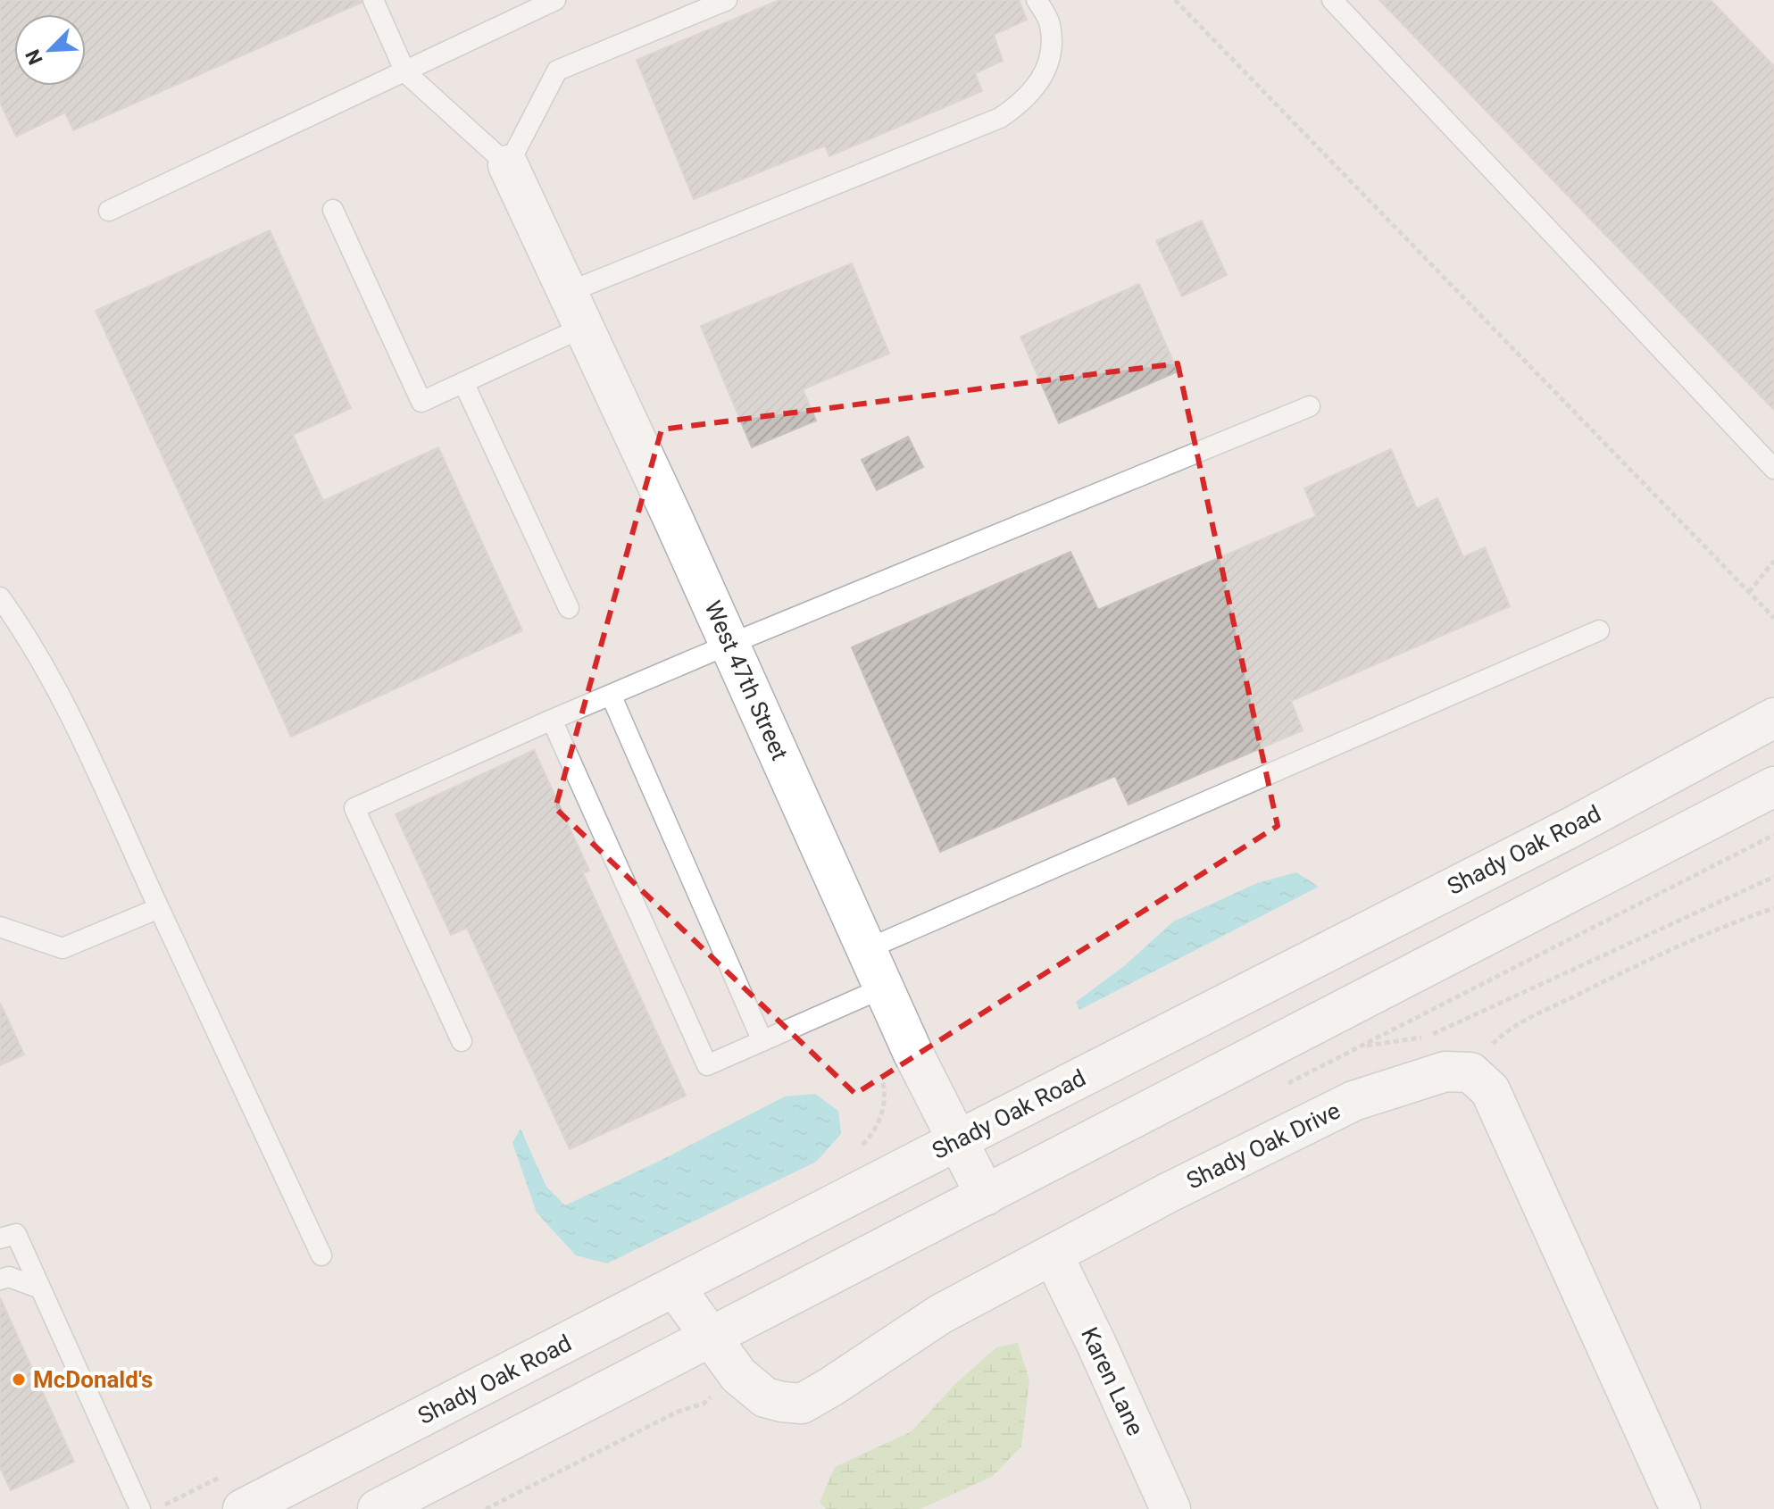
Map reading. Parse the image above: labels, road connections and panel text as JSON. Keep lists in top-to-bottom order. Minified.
{"streets":{"main road":["West 47th Street","Shady Oak Road","Shady Oak Drive","Karen Lane"]},"crossings":[["West 47th Street","Shady Oak Road"],["Shady Oak Road","Shady Oak Drive"],["Shady Oak Drive","Karen Lane"]],"places":["McDonald's"],"north":"bottom left"}
